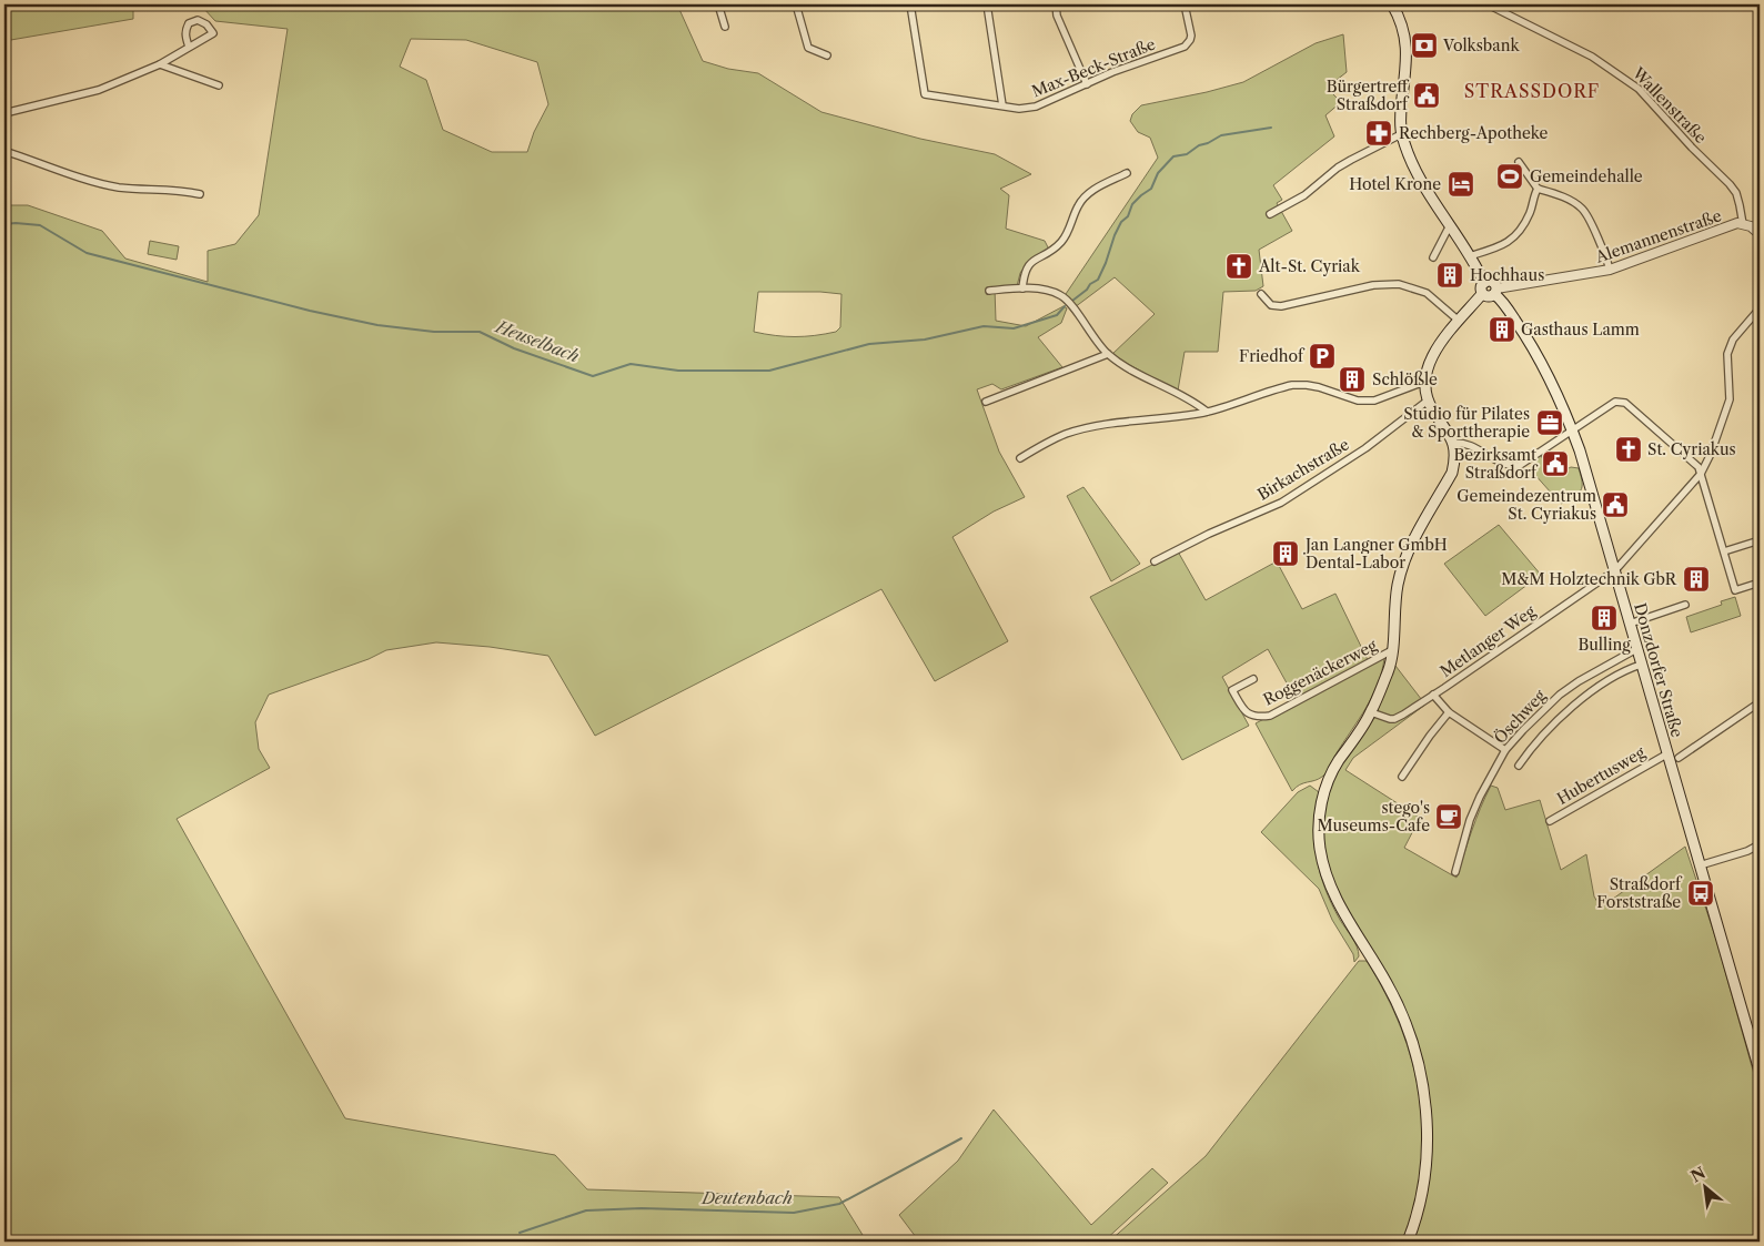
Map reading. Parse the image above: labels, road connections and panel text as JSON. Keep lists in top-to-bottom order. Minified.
{"streets":{"main road":["Donzdorfer Straße"],"street":["Max-Beck-Straße","Wallenstraße","Alemannenstraße","Birkachstraße","Metlanger Weg","Roggenäckerweg","Öschweg","Hubertusweg"]},"crossings":[["Wallenstraße","Alemannenstraße"],["Alemannenstraße","Donzdorfer Straße"],["Metlanger Weg","Donzdorfer Straße"],["Donzdorfer Straße","Öschweg"],["Donzdorfer Straße","Hubertusweg"]],"districts":["STRASSDORF"],"water":["Heuselbach","Deutenbach"],"places":{"bank":["Volksbank"],"public building":["Bürgertreff Straßdorf","Bezirksamt Straßdorf","Gemeindezentrum St. Cyriakus"],"pharmacy":["Rechberg-Apotheke"],"sports":["Gemeindehalle"],"hotel":["Hotel Krone"],"church":["Alt-St. Cyriak","St. Cyriakus"],"building":["Hochhaus","Gasthaus Lamm","Schlößle","Jan Langner GmbH Dental-Labor","M&M Holztechnik GbR","Bulling"],"parking":["Friedhof"],"office":["Studio für Pilates & Sporttherapie"],"cafe":["stego's Museums-Cafe"],"bus stop":["Straßdorf Forststraße"]},"north":"top left"}
